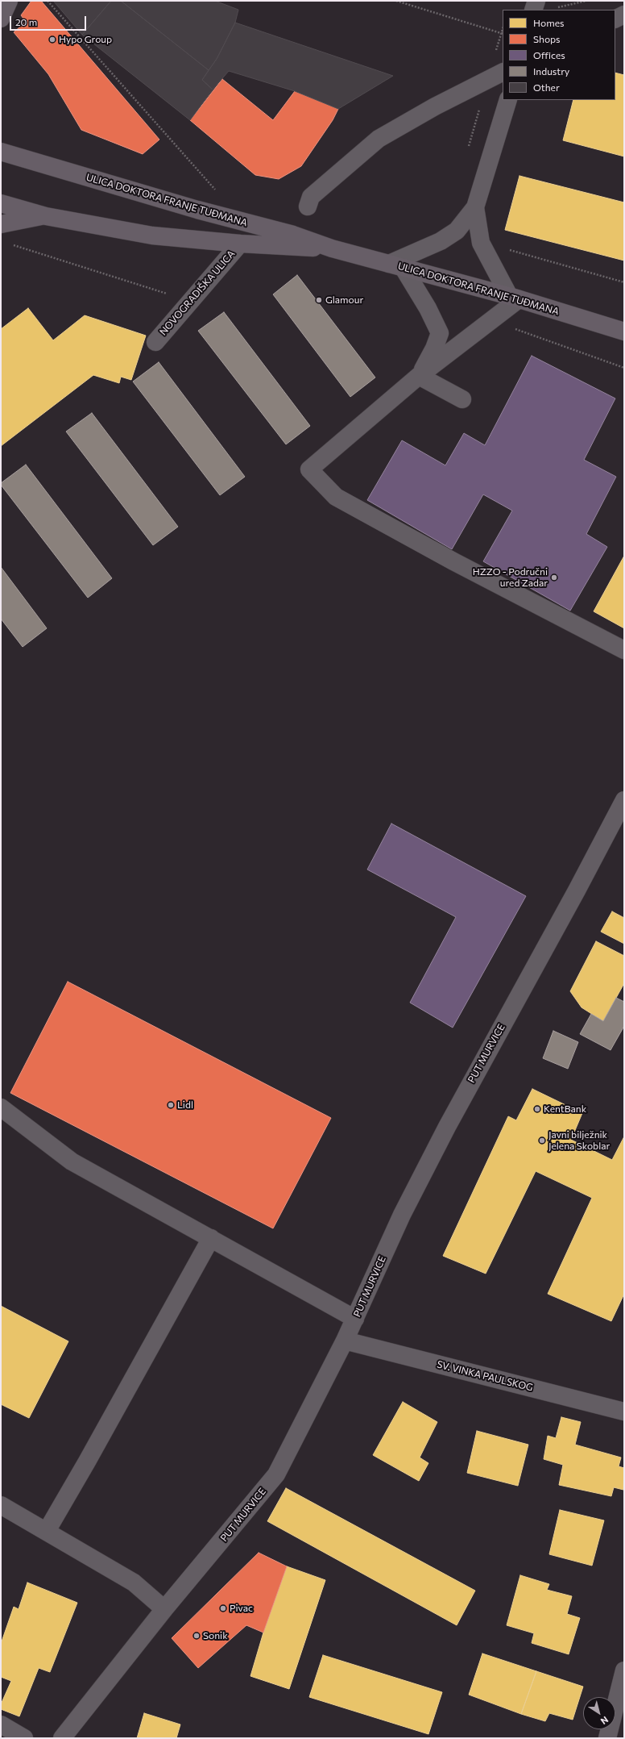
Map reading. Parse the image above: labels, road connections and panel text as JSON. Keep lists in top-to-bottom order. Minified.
{"streets":{"main road":["ULICA DOKTORA FRANJE TUĐMANA"],"street":["NOVOGRADIŠKA ULICA","PUT MURVICE","SV. VINKA PAULSKOG"]},"crossings":[["ULICA DOKTORA FRANJE TUĐMANA","NOVOGRADIŠKA ULICA"],["PUT MURVICE","SV. VINKA PAULSKOG"]],"places":["Hypo Group","Glamour","HZZO - Područni ured Zadar","Lidl","KentBank","Javni bilježnik Jelena Skoblar","Pivac","Sonik"],"legend":["Homes","Shops","Offices","Industry","Other"],"scale_bar":"20 m","north":"bottom right"}
